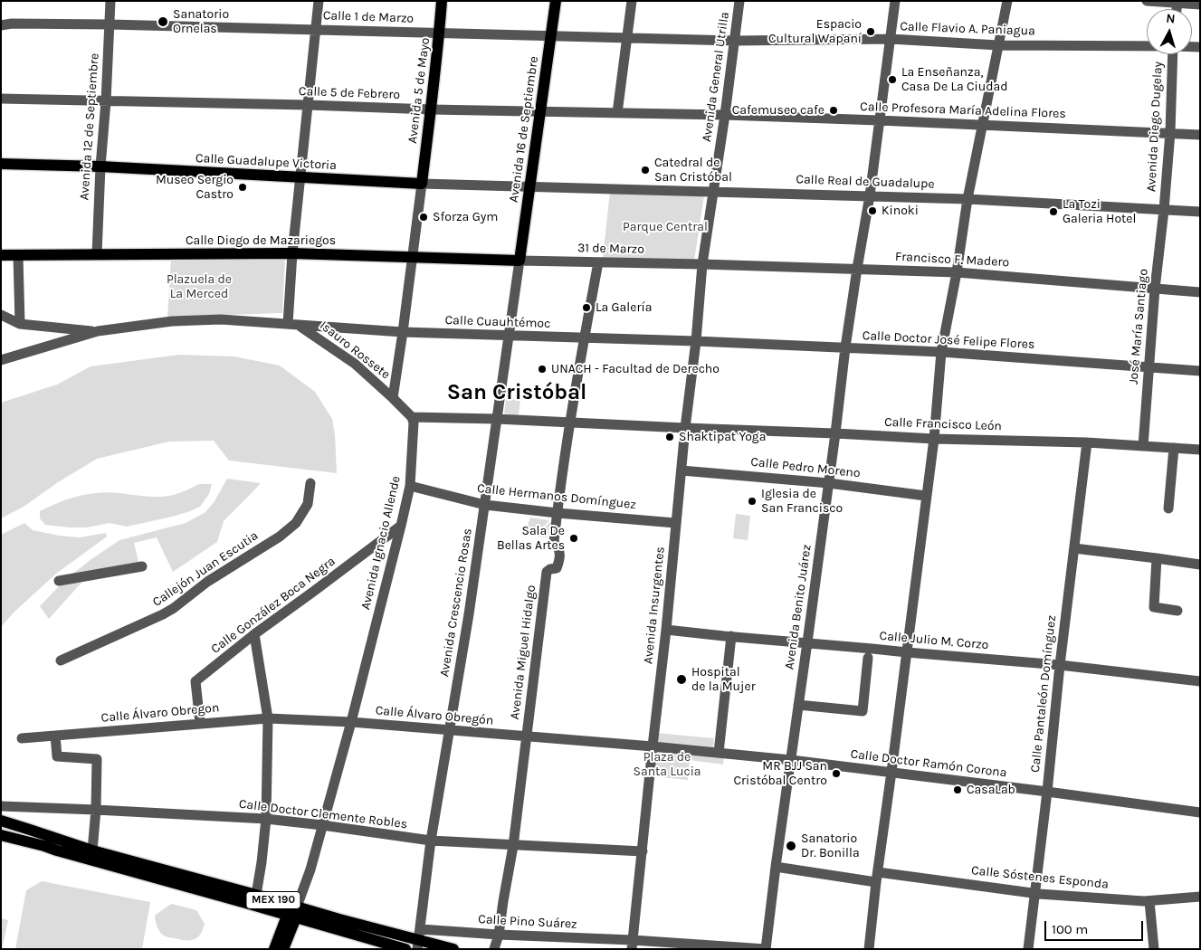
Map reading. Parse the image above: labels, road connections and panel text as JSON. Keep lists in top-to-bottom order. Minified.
{"streets":{"main road":["Avenida 5 de Mayo","Avenida 16 de Septiembre","Calle Guadalupe Victoria","Calle Diego de Mazariegos","MEX 190"],"street":["Calle 1 de Marzo","Calle Flavio A. Paniagua","Avenida General Utrilla","Calle 5 de Febrero","Calle Profesora María Adelina Flores","Avenida 12 de Septiembre","Avenida Diego Dugelay","Calle Real de Guadalupe","31 de Marzo","Francisco F. Madero","Calle Cuauhtémoc","José María Santiago","Calle Doctor José Felipe Flores","Isauro Rossete","Calle Francisco León","Calle Pedro Moreno","Calle Hermanos Domínguez","Avenida Ignacio Allende","Callejón Juan Escutia","Avenida Crescencio Rosas","Calle González Boca Negra","Avenida Insurgentes","Avenida Benito Juárez","Calle Julio M. Corzo","Avenida Miguel Hidalgo","Calle Pantaleón Domínguez","Calle Álvaro Obregon","Calle Álvaro Obregón","Calle Doctor Ramón Corona","Calle Doctor Clemente Robles","Calle Sóstenes Esponda","Calle Pino Suárez"]},"crossings":[["Calle 1 de Marzo","Calle Flavio A. Paniagua"],["Calle 1 de Marzo","Avenida General Utrilla"],["Calle 1 de Marzo","Avenida 5 de Mayo"],["Calle 1 de Marzo","Avenida 12 de Septiembre"],["Calle 1 de Marzo","Avenida 16 de Septiembre"],["Calle Flavio A. Paniagua","Avenida General Utrilla"],["Calle Flavio A. Paniagua","Avenida Benito Juárez"],["Avenida General Utrilla","Calle 5 de Febrero"],["Avenida General Utrilla","Calle Profesora María Adelina Flores"],["Avenida General Utrilla","Calle Real de Guadalupe"],["Avenida General Utrilla","31 de Marzo"],["Avenida General Utrilla","Francisco F. Madero"],["Avenida General Utrilla","Avenida Insurgentes"],["Avenida 5 de Mayo","Calle 5 de Febrero"],["Avenida 5 de Mayo","Calle Guadalupe Victoria"],["Calle 5 de Febrero","Calle Profesora María Adelina Flores"],["Calle 5 de Febrero","Avenida 12 de Septiembre"],["Calle 5 de Febrero","Avenida 16 de Septiembre"],["Calle Profesora María Adelina Flores","Avenida Diego Dugelay"],["Calle Profesora María Adelina Flores","Avenida Benito Juárez"],["Avenida 12 de Septiembre","Calle Guadalupe Victoria"],["Avenida 12 de Septiembre","Calle Diego de Mazariegos"],["Avenida Diego Dugelay","Calle Real de Guadalupe"],["Avenida Diego Dugelay","José María Santiago"],["Avenida 16 de Septiembre","Calle Guadalupe Victoria"],["Avenida 16 de Septiembre","Calle Real de Guadalupe"],["Avenida 16 de Septiembre","Calle Diego de Mazariegos"],["Avenida 16 de Septiembre","31 de Marzo"],["Avenida 16 de Septiembre","Avenida Crescencio Rosas"],["Calle Guadalupe Victoria","Calle Real de Guadalupe"],["Calle Real de Guadalupe","José María Santiago"],["Calle Real de Guadalupe","Avenida Benito Juárez"],["Calle Diego de Mazariegos","31 de Marzo"],["Calle Diego de Mazariegos","Avenida Crescencio Rosas"],["31 de Marzo","Francisco F. Madero"],["31 de Marzo","Avenida Crescencio Rosas"],["31 de Marzo","Avenida Insurgentes"],["31 de Marzo","Avenida Miguel Hidalgo"],["Francisco F. Madero","José María Santiago"],["Francisco F. Madero","Avenida Insurgentes"],["Francisco F. Madero","Avenida Benito Juárez"],["Calle Cuauhtémoc","Calle Doctor José Felipe Flores"],["Calle Cuauhtémoc","Isauro Rossete"],["Calle Cuauhtémoc","Avenida Crescencio Rosas"],["Calle Cuauhtémoc","Avenida Insurgentes"],["Calle Cuauhtémoc","Avenida Miguel Hidalgo"],["José María Santiago","Calle Doctor José Felipe Flores"],["José María Santiago","Calle Francisco León"],["Calle Doctor José Felipe Flores","Avenida Insurgentes"],["Calle Doctor José Felipe Flores","Avenida Benito Juárez"],["Calle Francisco León","Avenida Ignacio Allende"],["Calle Francisco León","Avenida Crescencio Rosas"],["Calle Francisco León","Avenida Insurgentes"],["Calle Francisco León","Avenida Benito Juárez"],["Calle Francisco León","Avenida Miguel Hidalgo"],["Calle Francisco León","Calle Pantaleón Domínguez"],["Calle Pedro Moreno","Avenida Insurgentes"],["Calle Pedro Moreno","Avenida Benito Juárez"],["Calle Hermanos Domínguez","Avenida Ignacio Allende"],["Calle Hermanos Domínguez","Avenida Crescencio Rosas"],["Calle Hermanos Domínguez","Avenida Insurgentes"],["Calle Hermanos Domínguez","Avenida Miguel Hidalgo"],["Avenida Ignacio Allende","Calle González Boca Negra"],["Avenida Ignacio Allende","Calle Álvaro Obregón"],["Avenida Ignacio Allende","Calle Doctor Clemente Robles"],["Avenida Ignacio Allende","MEX 190"],["Avenida Crescencio Rosas","Calle Álvaro Obregón"],["Avenida Crescencio Rosas","Calle Doctor Clemente Robles"],["Avenida Crescencio Rosas","MEX 190"],["Avenida Crescencio Rosas","Calle Pino Suárez"],["Calle González Boca Negra","Calle Álvaro Obregon"],["Avenida Insurgentes","Calle Julio M. Corzo"],["Avenida Insurgentes","Calle Álvaro Obregón"],["Avenida Insurgentes","Calle Doctor Ramón Corona"],["Avenida Insurgentes","Calle Doctor Clemente Robles"],["Avenida Insurgentes","Calle Pino Suárez"],["Avenida Benito Juárez","Calle Julio M. Corzo"],["Avenida Benito Juárez","Calle Doctor Ramón Corona"],["Avenida Benito Juárez","Calle Sóstenes Esponda"],["Avenida Benito Juárez","Calle Pino Suárez"],["Calle Julio M. Corzo","Calle Pantaleón Domínguez"],["Avenida Miguel Hidalgo","Calle Álvaro Obregón"],["Avenida Miguel Hidalgo","Calle Doctor Clemente Robles"],["Avenida Miguel Hidalgo","Calle Pino Suárez"],["Calle Pantaleón Domínguez","Calle Doctor Ramón Corona"],["Calle Pantaleón Domínguez","Calle Sóstenes Esponda"],["Calle Álvaro Obregon","Calle Álvaro Obregón"],["Calle Álvaro Obregón","Calle Doctor Ramón Corona"],["MEX 190","Calle Pino Suárez"]],"districts":["San Cristóbal"],"parks":["Parque Central","Plazuela de La Merced","Plaza de Santa Lucia"],"places":["Sanatorio Ornelas","Espacio Cultural Wapaní","La Enseñanza, Casa De La Ciudad","Cafemuseo cafe","Catedral de San Cristóbal","Museo Sergio Castro","Kinoki","La Tozi Galeria Hotel","Sforza Gym","La Galería","UNACH - Facultad de Derecho","Shaktipat Yoga","Iglesia de San Francisco","Sala De Bellas Artes","Hospital de la Mujer","MR BJJ San Cristóbal Centro","CasaLab","Sanatorio Dr. Bonilla"],"scale_bar":"100 m","north":"top"}
